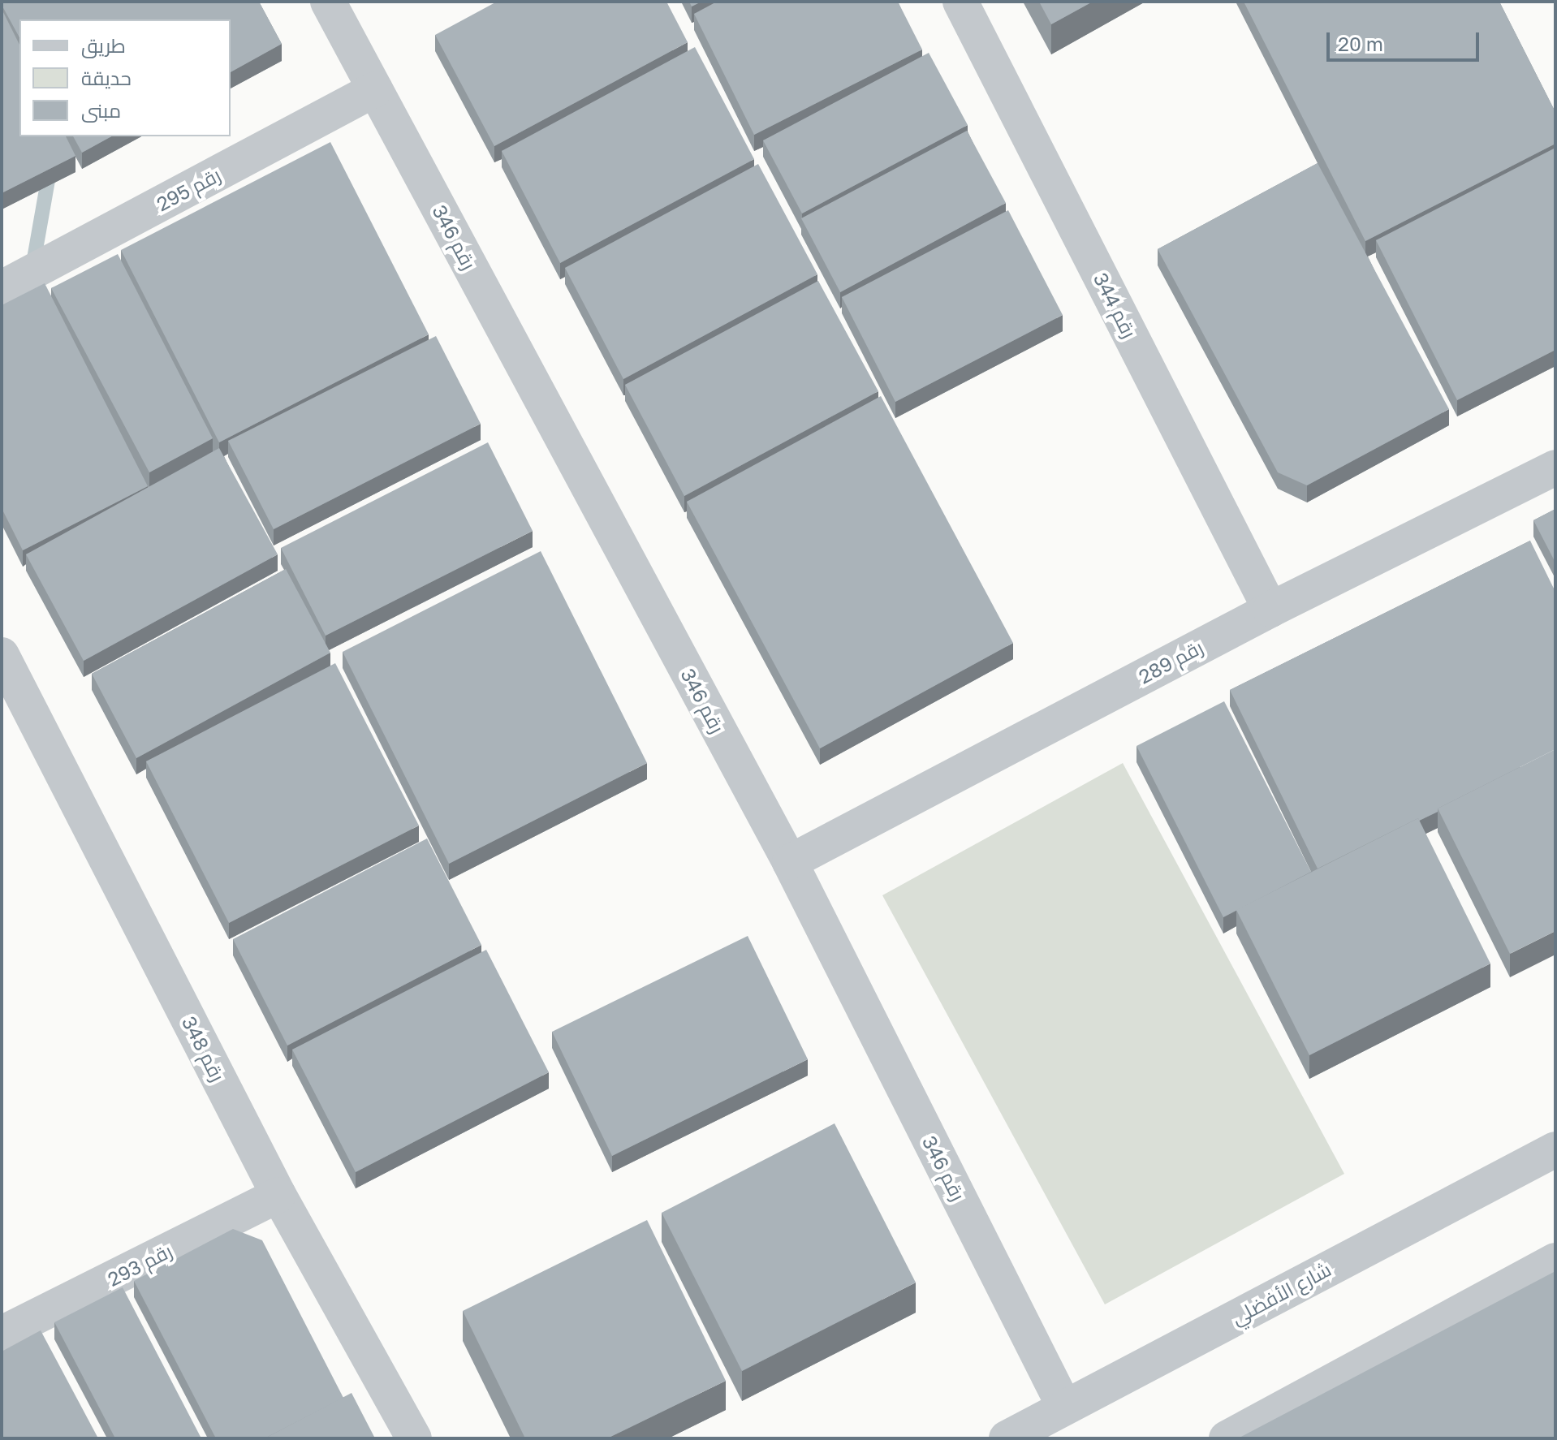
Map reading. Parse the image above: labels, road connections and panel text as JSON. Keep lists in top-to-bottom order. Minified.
{"streets":{"street":["رقم 295","رقم 346","رقم 344","رقم 289","رقم 348","رقم 293","شارع الأفضلي"]},"crossings":[["رقم 295","رقم 346"],["رقم 346","رقم 289"],["رقم 346","شارع الأفضلي"],["رقم 344","رقم 289"],["رقم 348","رقم 293"]],"legend":["طريق","حديقة","مبنى"],"scale_bar":"20 m"}
